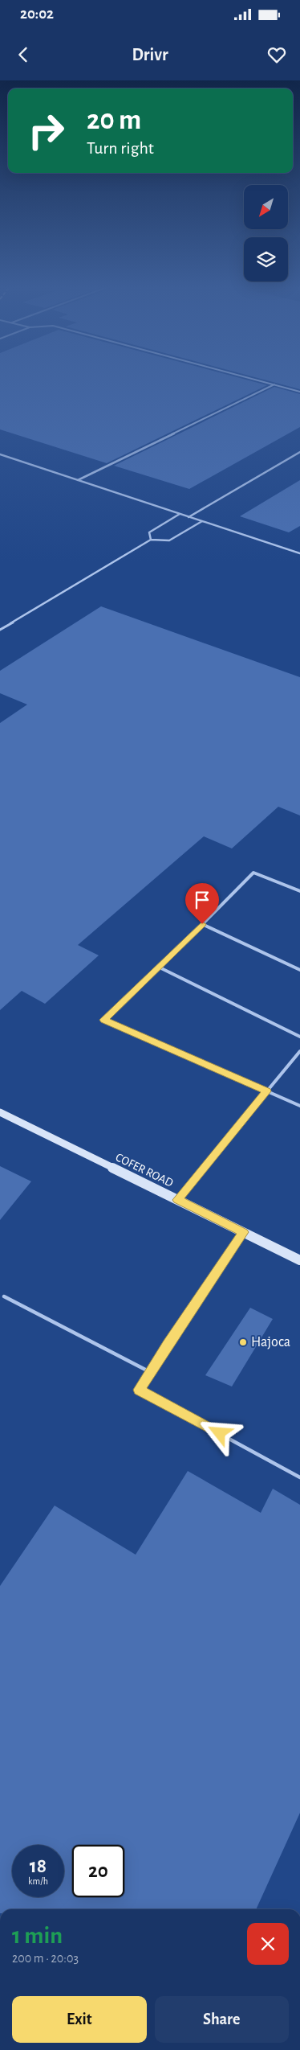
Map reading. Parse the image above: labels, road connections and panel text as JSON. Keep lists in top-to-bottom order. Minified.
{"streets":{"street":["COFER ROAD"]},"places":["Hajoca"],"north":"bottom left","page":{"status":"20:02","header":"Drivr","turn":["20 m","Turn right"],"speed":"18 km/h","limit":"20","heading":["1 min","200 m · 20:03"],"buttons":["Exit","Share"]}}
